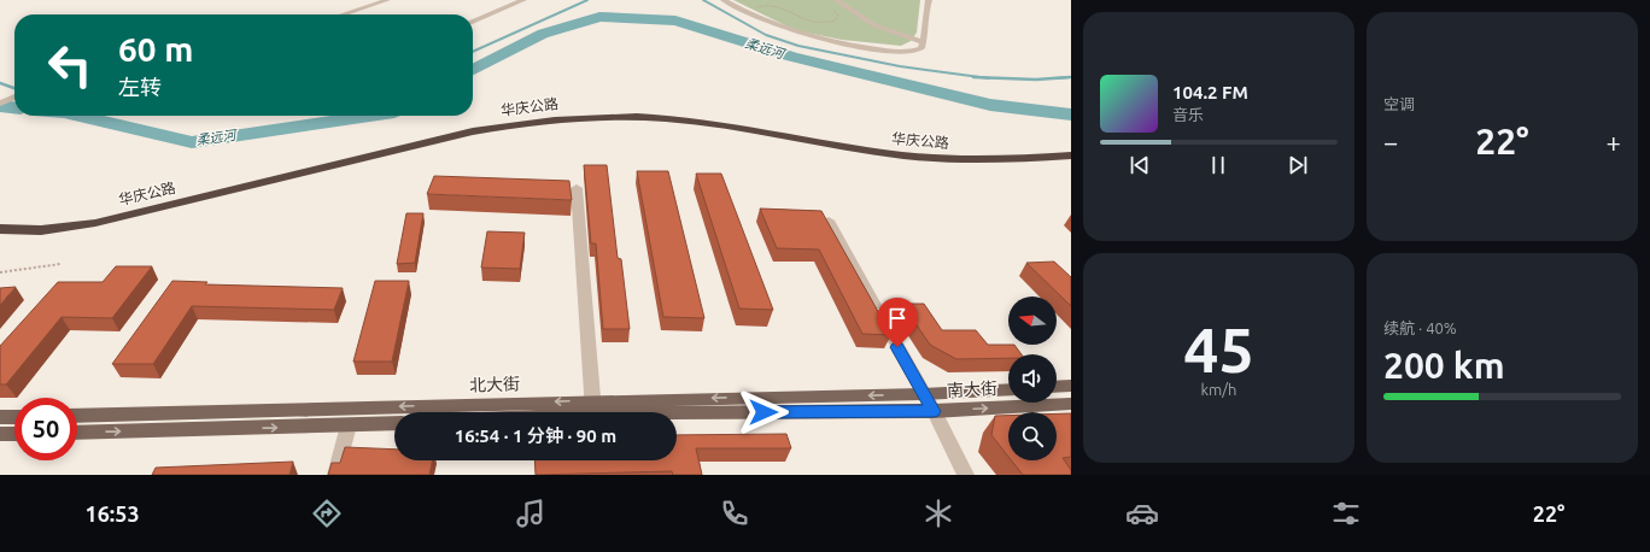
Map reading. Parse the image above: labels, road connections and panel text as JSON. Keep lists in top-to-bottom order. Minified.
{"streets":{"highway":["华庆公路"],"main road":["北大街","南大街"]},"crossings":[["北大街","南大街"]],"water":["柔远河"],"north":"left","page":{"tile":["空调",["45","km/h"],["续航 · 40%","200 km"]],"turn":["60 m","左转"],"song":["104.2 FM","音乐"],"heat":["−","22°","+"],"limit":"50","trip":"16:54 · 1 分钟 · 90 m","tabs":["16:53","22°"]}}
